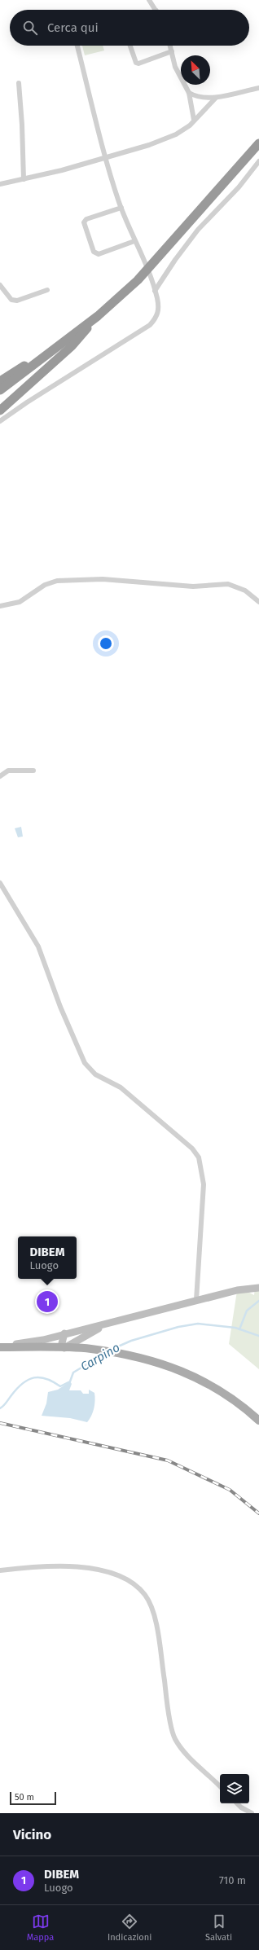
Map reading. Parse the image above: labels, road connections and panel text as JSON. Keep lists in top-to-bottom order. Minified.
{"water":["Carpino"],"scale_bar":"50 m","north":"top left","page":{"search":"Cerca qui","popup":["DIBEM","Luogo"],"pins":"1","scale":"50 m","heading":"Vicino","list":[{"mark":"1","name":"DIBEM","note":"Luogo","value":"710 m"}],"nav":["Mappa","Indicazioni","Salvati"]}}
